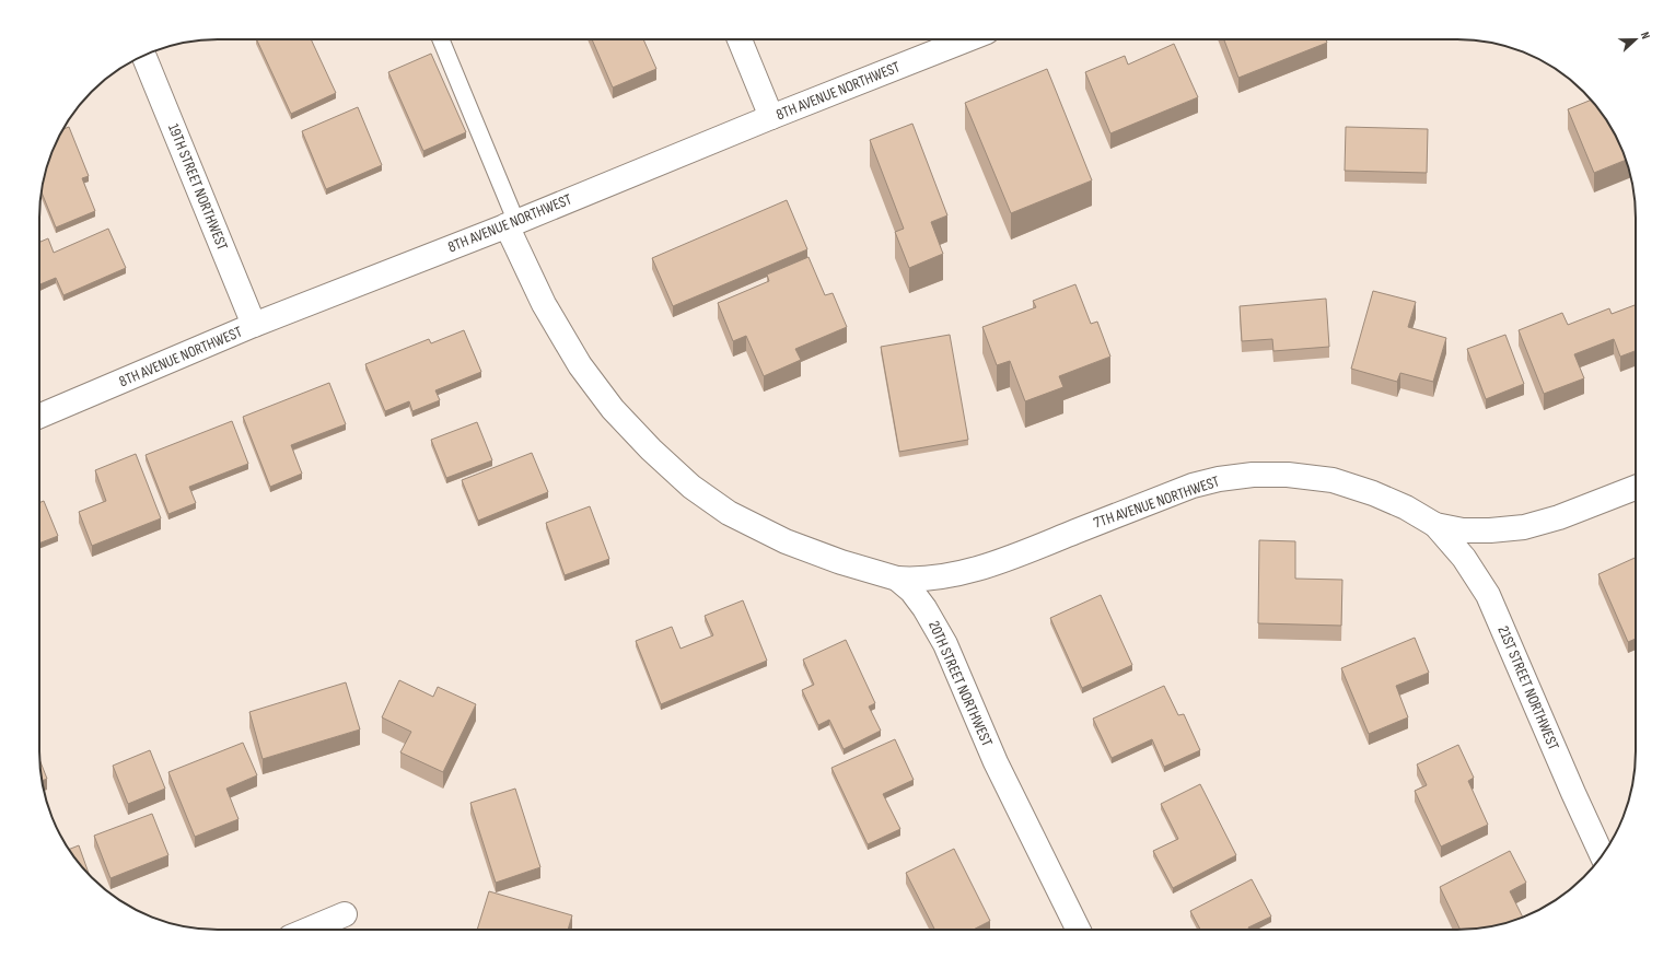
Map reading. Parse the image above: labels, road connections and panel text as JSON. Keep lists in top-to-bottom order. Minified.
{"streets":{"street":["8TH AVENUE NORTHWEST","19TH STREET NORTHWEST","7TH AVENUE NORTHWEST","20TH STREET NORTHWEST","21ST STREET NORTHWEST"]},"crossings":[["8TH AVENUE NORTHWEST","19TH STREET NORTHWEST"],["8TH AVENUE NORTHWEST","20TH STREET NORTHWEST"],["7TH AVENUE NORTHWEST","20TH STREET NORTHWEST"],["7TH AVENUE NORTHWEST","21ST STREET NORTHWEST"]],"north":"right"}
